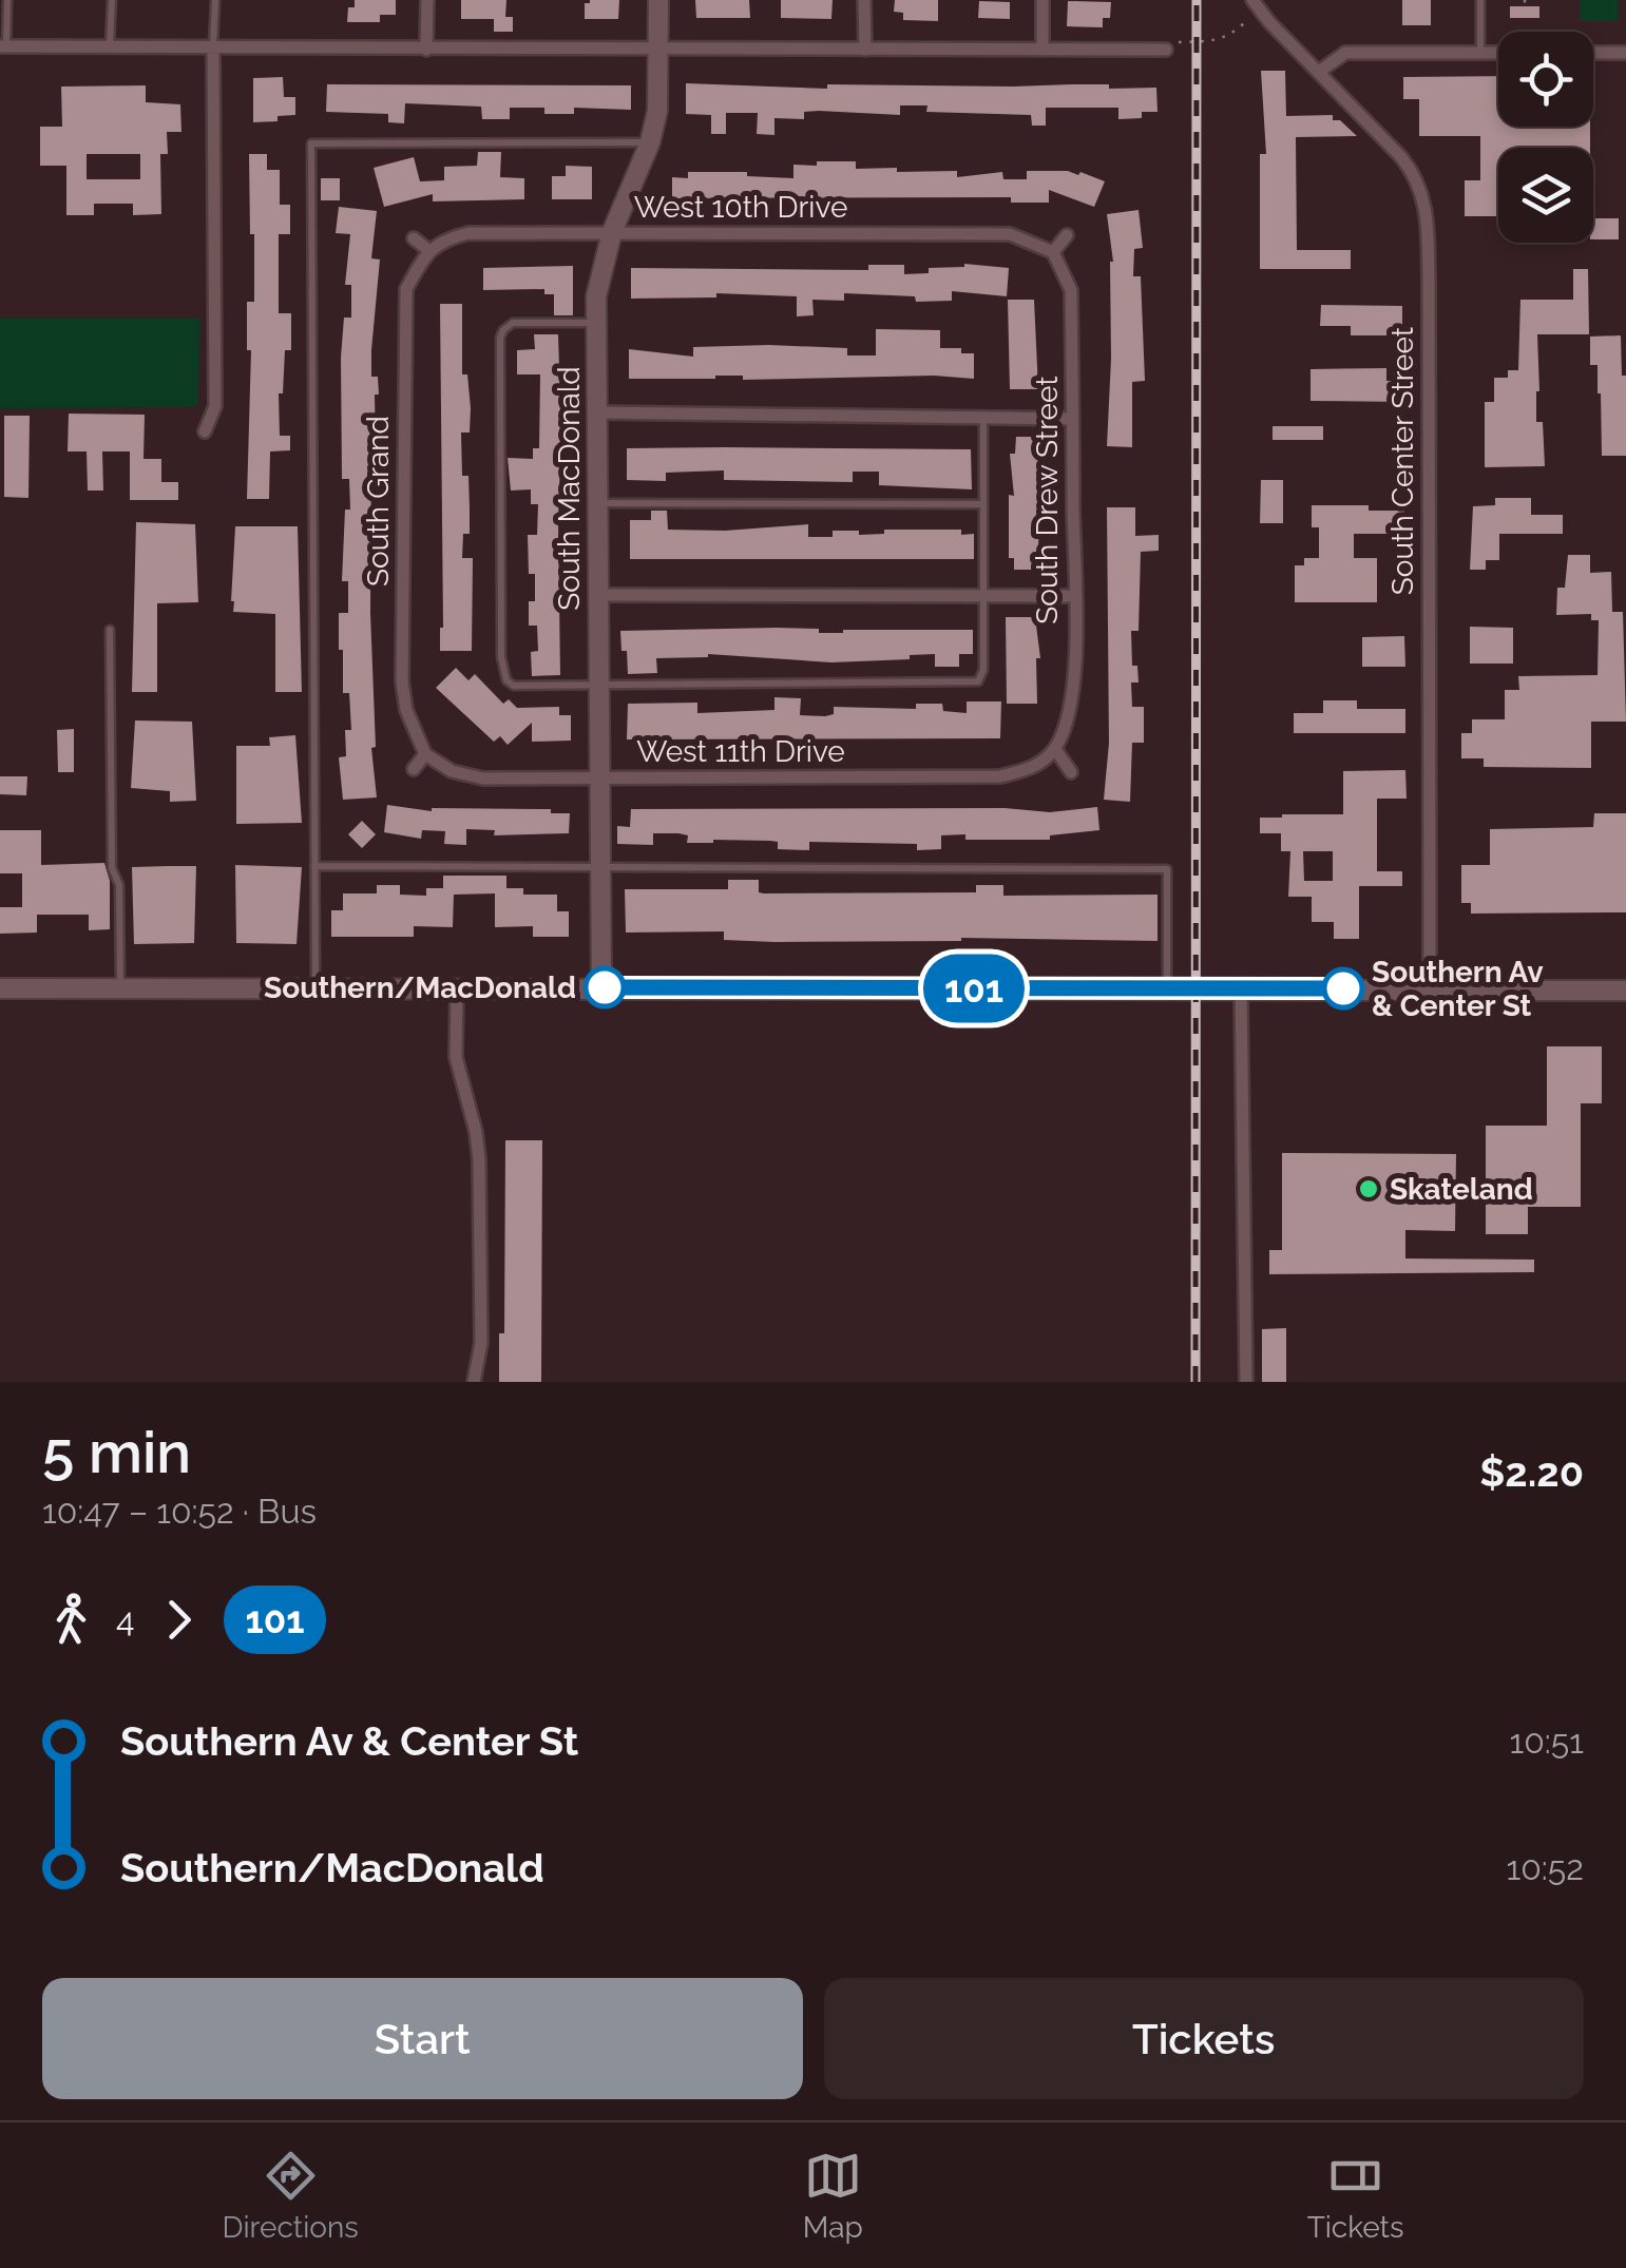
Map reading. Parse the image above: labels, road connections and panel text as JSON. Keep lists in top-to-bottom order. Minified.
{"streets":{"main road":["South MacDonald"],"street":["West 10th Drive","South Center Street","South Drew Street","South Grand","West 11th Drive"]},"crossings":[["West 10th Drive","South MacDonald"],["West 10th Drive","South Drew Street"],["West 10th Drive","South Grand"],["South MacDonald","West 11th Drive"],["South Drew Street","West 11th Drive"],["South Grand","West 11th Drive"]],"places":["Southern/MacDonald","Southern Av & Center St","Skateland"],"lines":["bus line 101"],"page":{"on_map":"101","heading":["5 min","10:47 – 10:52 · Bus","$2.20"],"legs":["4","101"],"list":[{"name":"Southern Av & Center St","value":"10:51"},{"name":"Southern/MacDonald","value":"10:52"}],"buttons":["Start","Tickets"],"tabs":["Directions","Map","Tickets"]}}
